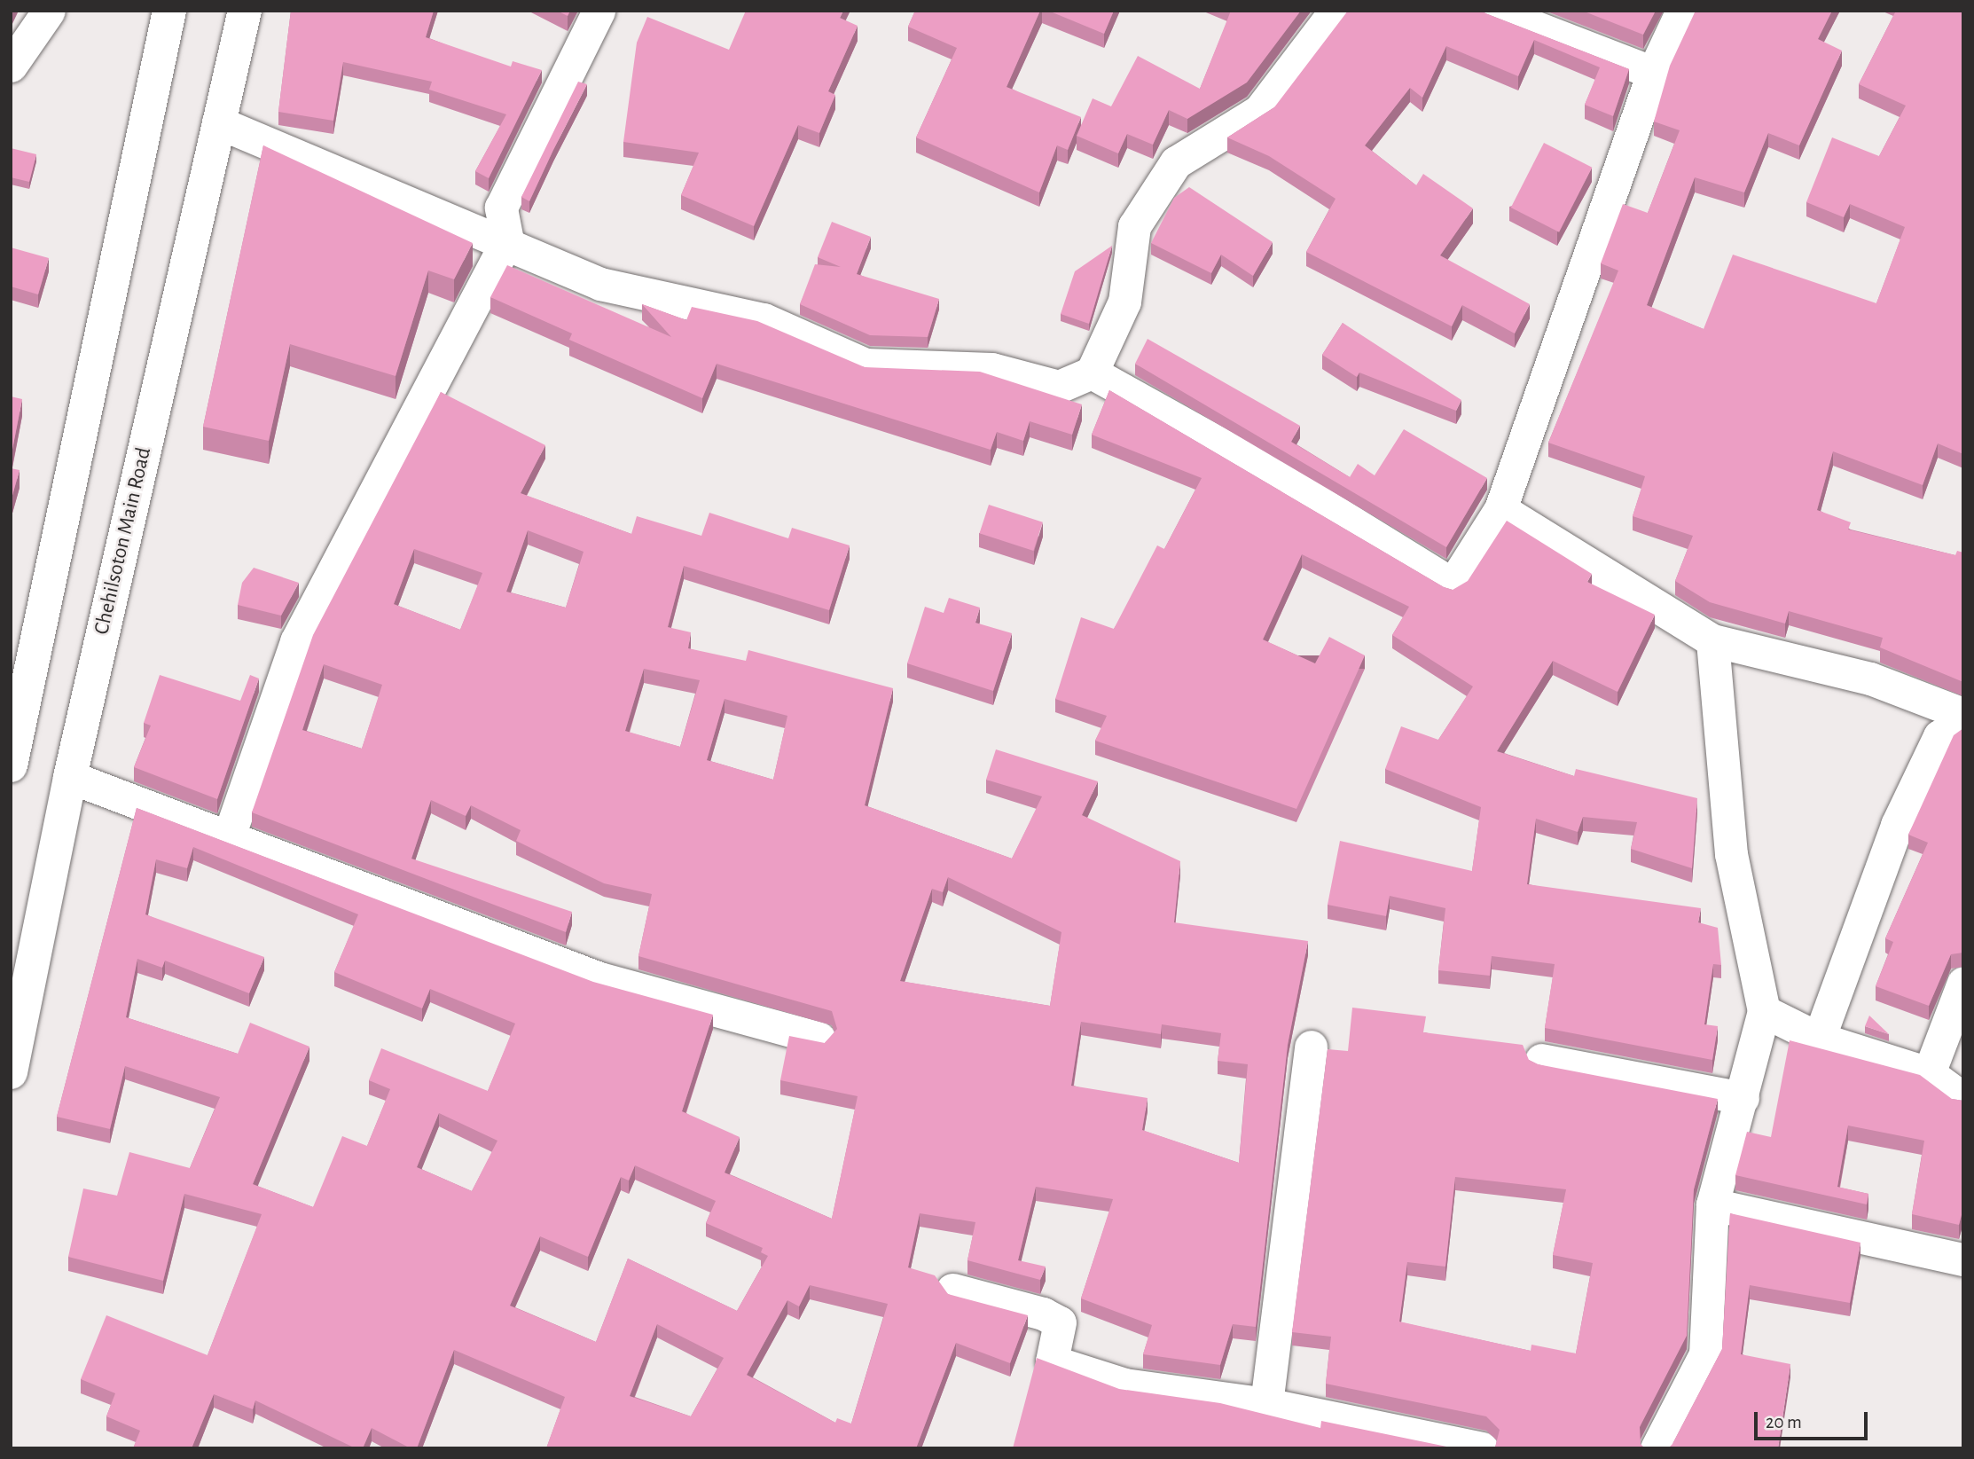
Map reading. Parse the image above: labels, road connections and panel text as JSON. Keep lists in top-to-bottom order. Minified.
{"streets":{"main road":["Chehilsoton Main Road"]},"scale_bar":"20 m"}
